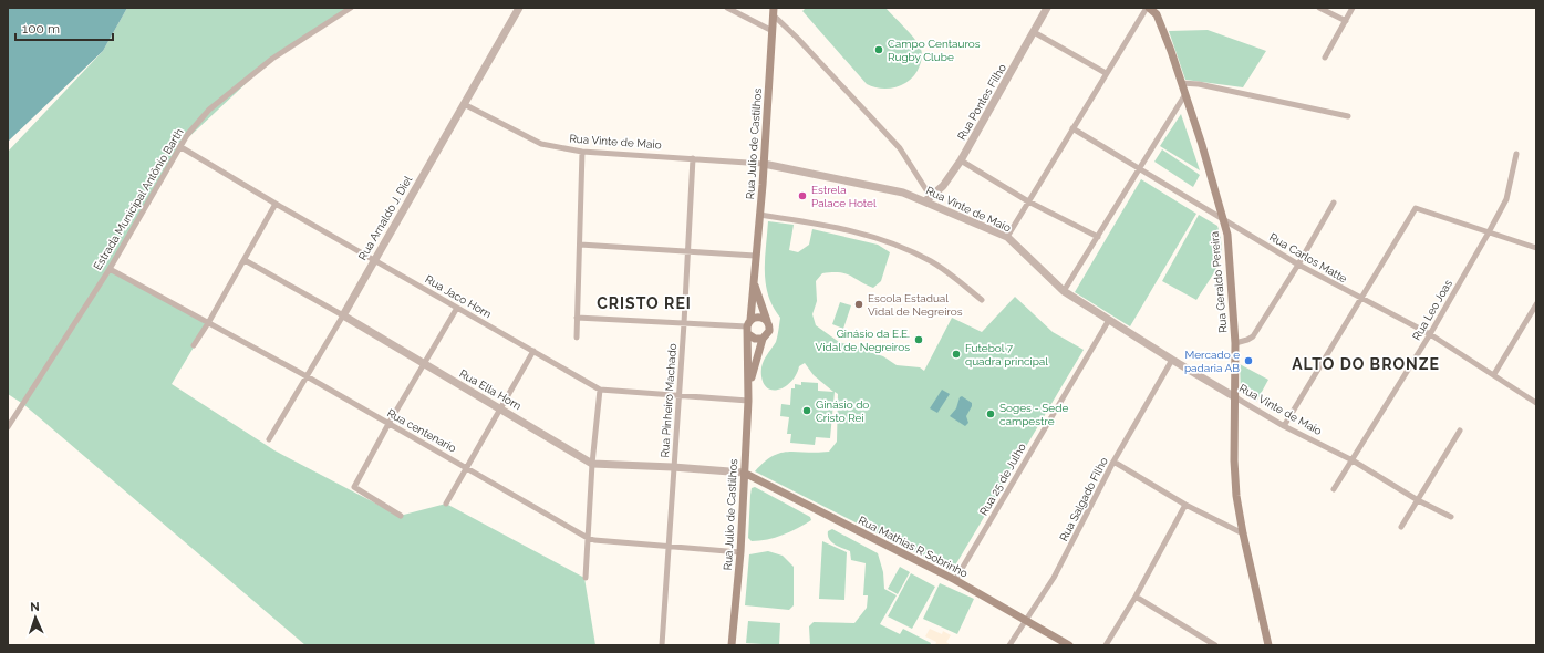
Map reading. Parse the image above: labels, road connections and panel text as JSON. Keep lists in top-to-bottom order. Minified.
{"streets":{"main road":["Rua Julio de Castilhos","Rua Geraldo Pereira","Rua Mathias R Sobrinho"],"street":["Rua Pontes Filho","Rua Vinte de Maio","Estrada Municipal Antônio Barth","Rua Arnaldo J. Diel","Rua Carlos Matte","Rua Jaco Horn","Rua Leo Joas","Rua Ella Horn","Rua Pinheiro Machado","Rua centenario","Rua 25 de Julho","Rua Salgado Filho"]},"crossings":[["Rua Pontes Filho","Rua Vinte de Maio"],["Rua Vinte de Maio","Rua Julio de Castilhos"],["Rua Vinte de Maio","Rua Arnaldo J. Diel"],["Rua Vinte de Maio","Rua Geraldo Pereira"],["Rua Vinte de Maio","Rua Leo Joas"],["Rua Vinte de Maio","Rua Pinheiro Machado"],["Rua Vinte de Maio","Rua 25 de Julho"],["Rua Vinte de Maio","Rua Salgado Filho"],["Rua Julio de Castilhos","Rua Jaco Horn"],["Rua Julio de Castilhos","Rua Ella Horn"],["Rua Julio de Castilhos","Rua centenario"],["Rua Julio de Castilhos","Rua Mathias R Sobrinho"],["Estrada Municipal Antônio Barth","Rua Jaco Horn"],["Estrada Municipal Antônio Barth","Rua centenario"],["Rua Arnaldo J. Diel","Rua Jaco Horn"],["Rua Arnaldo J. Diel","Rua Ella Horn"],["Rua Arnaldo J. Diel","Rua centenario"],["Rua Carlos Matte","Rua Geraldo Pereira"],["Rua Carlos Matte","Rua Leo Joas"],["Rua Jaco Horn","Rua Pinheiro Machado"],["Rua Ella Horn","Rua Pinheiro Machado"],["Rua Ella Horn","Rua Mathias R Sobrinho"],["Rua Pinheiro Machado","Rua centenario"],["Rua 25 de Julho","Rua Mathias R Sobrinho"],["Rua Salgado Filho","Rua Mathias R Sobrinho"]],"districts":["CRISTO REI","ALTO DO BRONZE"],"places":["Campo Centauros Rugby Clube","Estrela Palace Hotel","Escola Estadual Vidal de Negreiros","Ginásio da E.E. Vidal de Negreiros","Futebol 7 quadra principal","Mercado e padaria AB","Ginásio do Cristo Rei","Soges - Sede campestre"],"scale_bar":"100 m","north":"top"}
